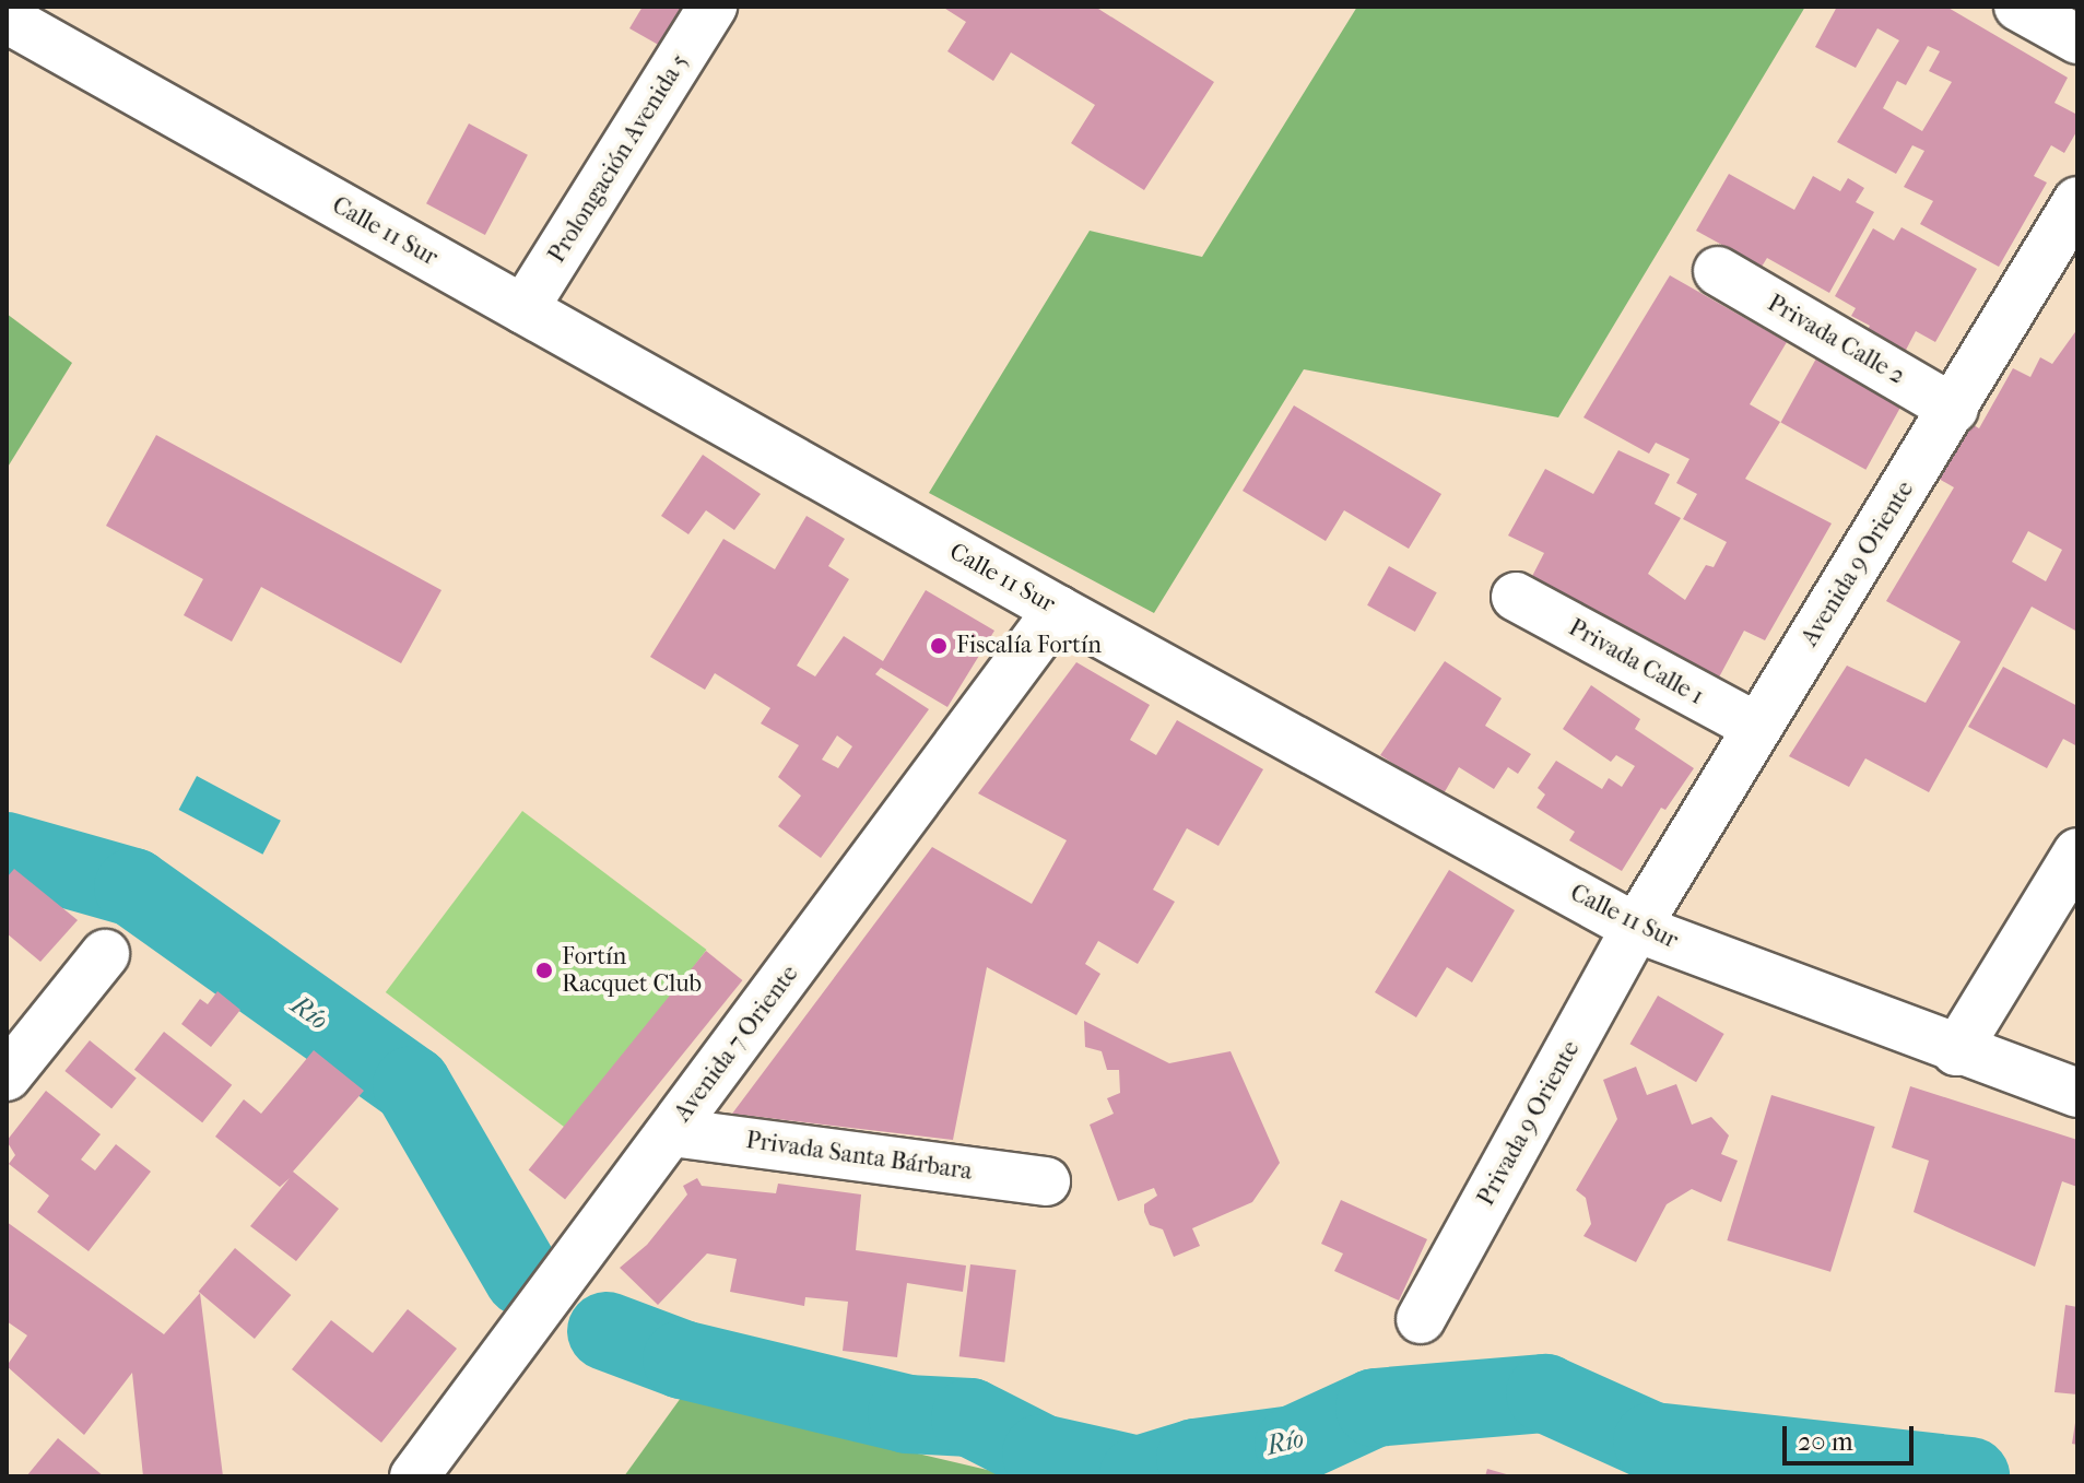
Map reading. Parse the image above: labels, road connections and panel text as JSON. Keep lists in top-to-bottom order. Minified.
{"streets":{"street":["Prolongación Avenida 5","Calle 11 Sur","Privada Calle 2","Avenida 9 Oriente","Privada Calle 1","Avenida 7 Oriente","Privada 9 Oriente","Privada Santa Bárbara"]},"crossings":[["Prolongación Avenida 5","Calle 11 Sur"],["Calle 11 Sur","Avenida 9 Oriente"],["Calle 11 Sur","Avenida 7 Oriente"],["Calle 11 Sur","Privada 9 Oriente"],["Privada Calle 2","Avenida 9 Oriente"],["Avenida 9 Oriente","Privada Calle 1"],["Avenida 9 Oriente","Privada 9 Oriente"],["Avenida 7 Oriente","Privada Santa Bárbara"]],"water":["Río"],"places":["Fiscalía Fortín","Fortín Racquet Club"],"scale_bar":"20 m"}
